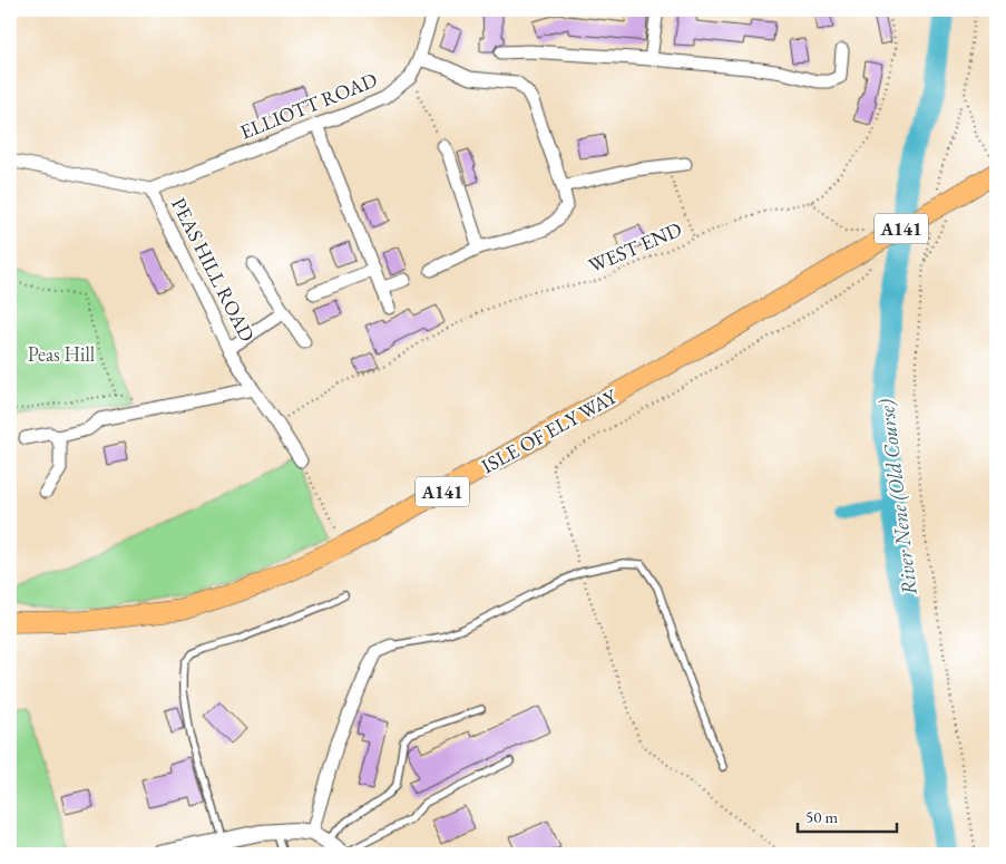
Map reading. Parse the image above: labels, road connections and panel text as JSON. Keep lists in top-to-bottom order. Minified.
{"streets":{"highway":["A141","ISLE OF ELY WAY"],"street":["ELLIOTT ROAD","PEAS HILL ROAD"],"path":["WEST END"]},"crossings":[["ELLIOTT ROAD","PEAS HILL ROAD"],["WEST END","PEAS HILL ROAD"]],"water":["River Nene (Old Course)"],"parks":["Peas Hill"],"scale_bar":"50 m"}
